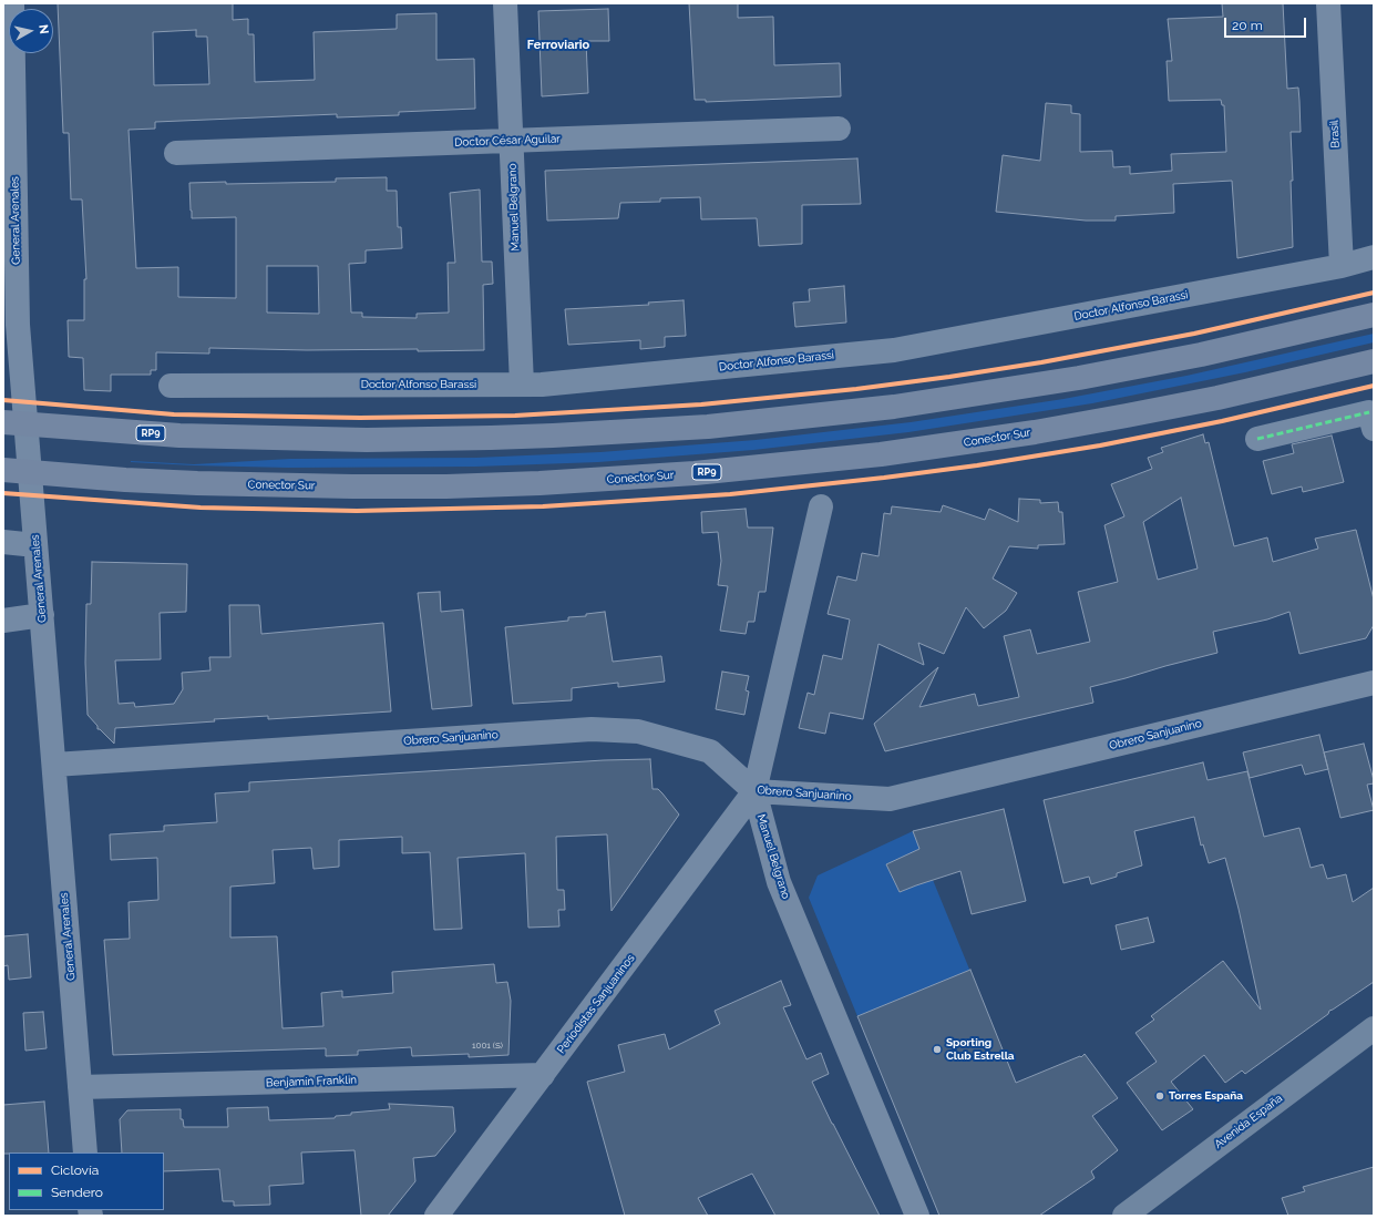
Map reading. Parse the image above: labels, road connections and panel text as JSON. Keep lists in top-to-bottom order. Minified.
{"streets":{"main road":["RP9","Conector Sur","Avenida España"],"street":["Brasil","Doctor César Aguilar","Manuel Belgrano","General Arenales","Doctor Alfonso Barassi","Obrero Sanjuanino","Periodistas Sanjuaninos","Benjamín Franklin"]},"crossings":[["Brasil","Doctor Alfonso Barassi"],["Doctor César Aguilar","Manuel Belgrano"],["Manuel Belgrano","Doctor Alfonso Barassi"],["Manuel Belgrano","Obrero Sanjuanino"],["Manuel Belgrano","Periodistas Sanjuaninos"],["General Arenales","RP9"],["General Arenales","Conector Sur"],["General Arenales","Obrero Sanjuanino"],["General Arenales","Benjamín Franklin"],["Obrero Sanjuanino","Periodistas Sanjuaninos"],["Periodistas Sanjuaninos","Benjamín Franklin"]],"districts":["Ferroviario"],"places":["Sporting Club Estrella","Torres España"],"house_numbers":["1001 (S)"],"legend":["Ciclovía","Sendero"],"scale_bar":"20 m","north":"right"}
